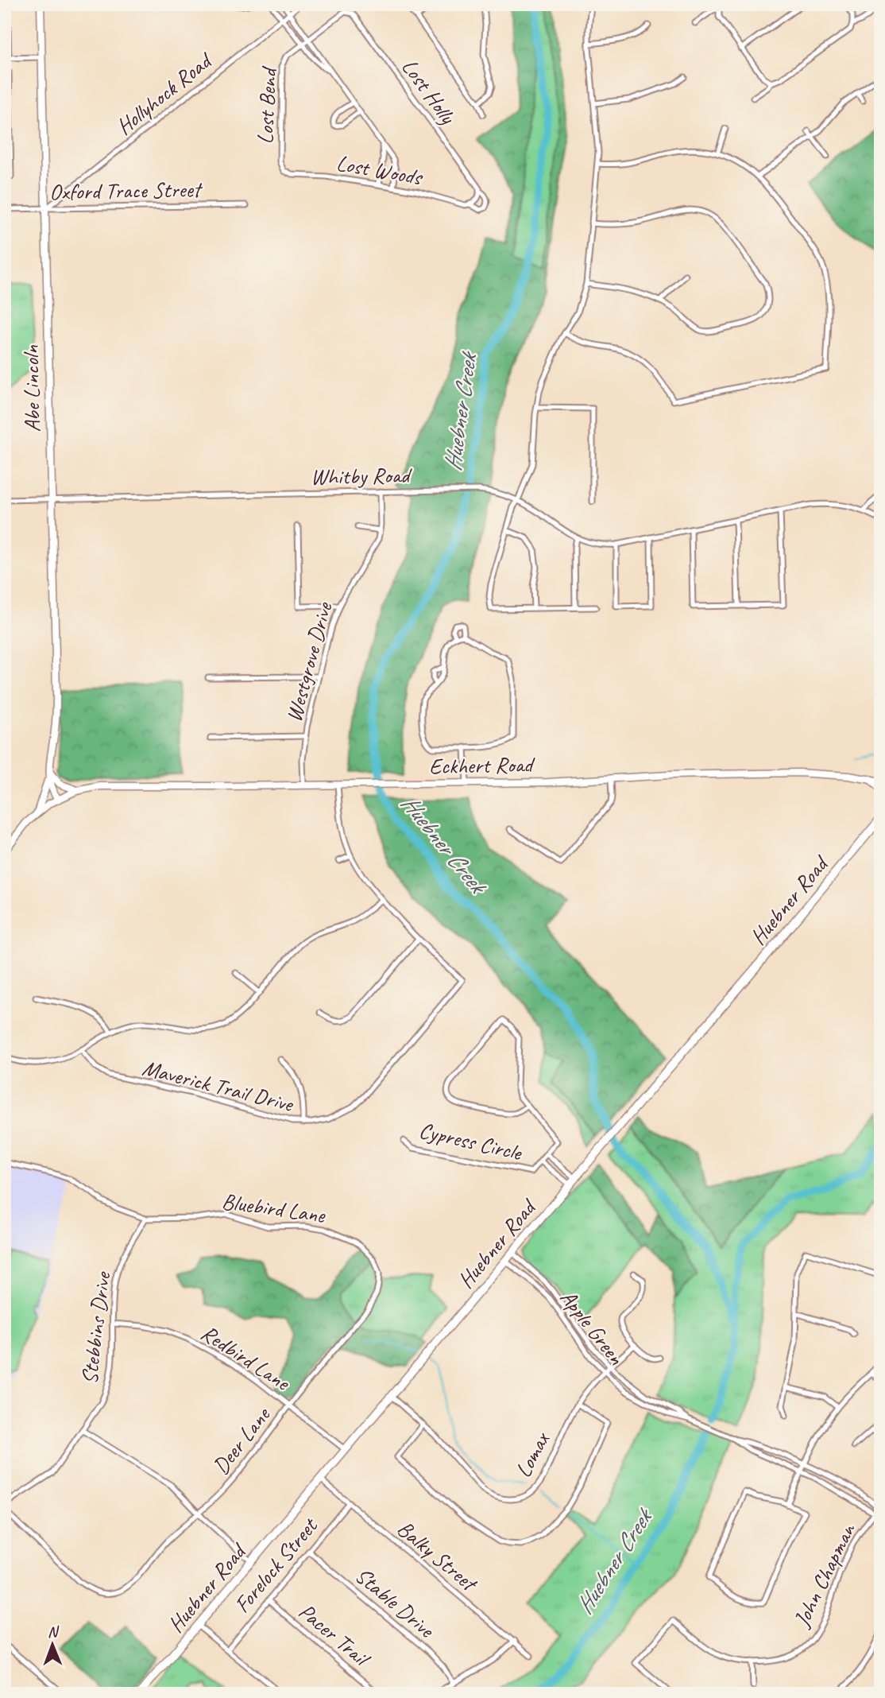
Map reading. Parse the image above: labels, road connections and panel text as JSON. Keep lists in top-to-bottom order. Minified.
{"streets":{"main road":["Abe Lincoln","Eckhert Road","Huebner Road"],"street":["Lost Holly","Hollyhock Road","Lost Bend","Lost Woods","Oxford Trace Street","Whitby Road","Westgrove Drive","Maverick Trail Drive","Cypress Circle","Bluebird Lane","Apple Green","Stebbins Drive","Redbird Lane","Deer Lane","Lomax","Balky Street","Forelock Street","John Chapman","Stable Drive","Pacer Trail"]},"crossings":[["Lost Holly","Lost Bend"],["Lost Holly","Lost Woods"],["Hollyhock Road","Oxford Trace Street"],["Hollyhock Road","Abe Lincoln"],["Lost Bend","Lost Woods"],["Oxford Trace Street","Abe Lincoln"],["Abe Lincoln","Whitby Road"],["Abe Lincoln","Eckhert Road"],["Whitby Road","Westgrove Drive"],["Westgrove Drive","Eckhert Road"],["Huebner Road","Apple Green"],["Huebner Road","Redbird Lane"],["Huebner Road","Lomax"],["Huebner Road","Balky Street"],["Bluebird Lane","Stebbins Drive"],["Bluebird Lane","Deer Lane"],["Apple Green","Lomax"],["Apple Green","John Chapman"],["Stebbins Drive","Redbird Lane"],["Stebbins Drive","Deer Lane"],["Redbird Lane","Deer Lane"],["Balky Street","Forelock Street"],["Forelock Street","Stable Drive"],["Forelock Street","Pacer Trail"]],"water":["Huebner Creek"],"north":"top"}
